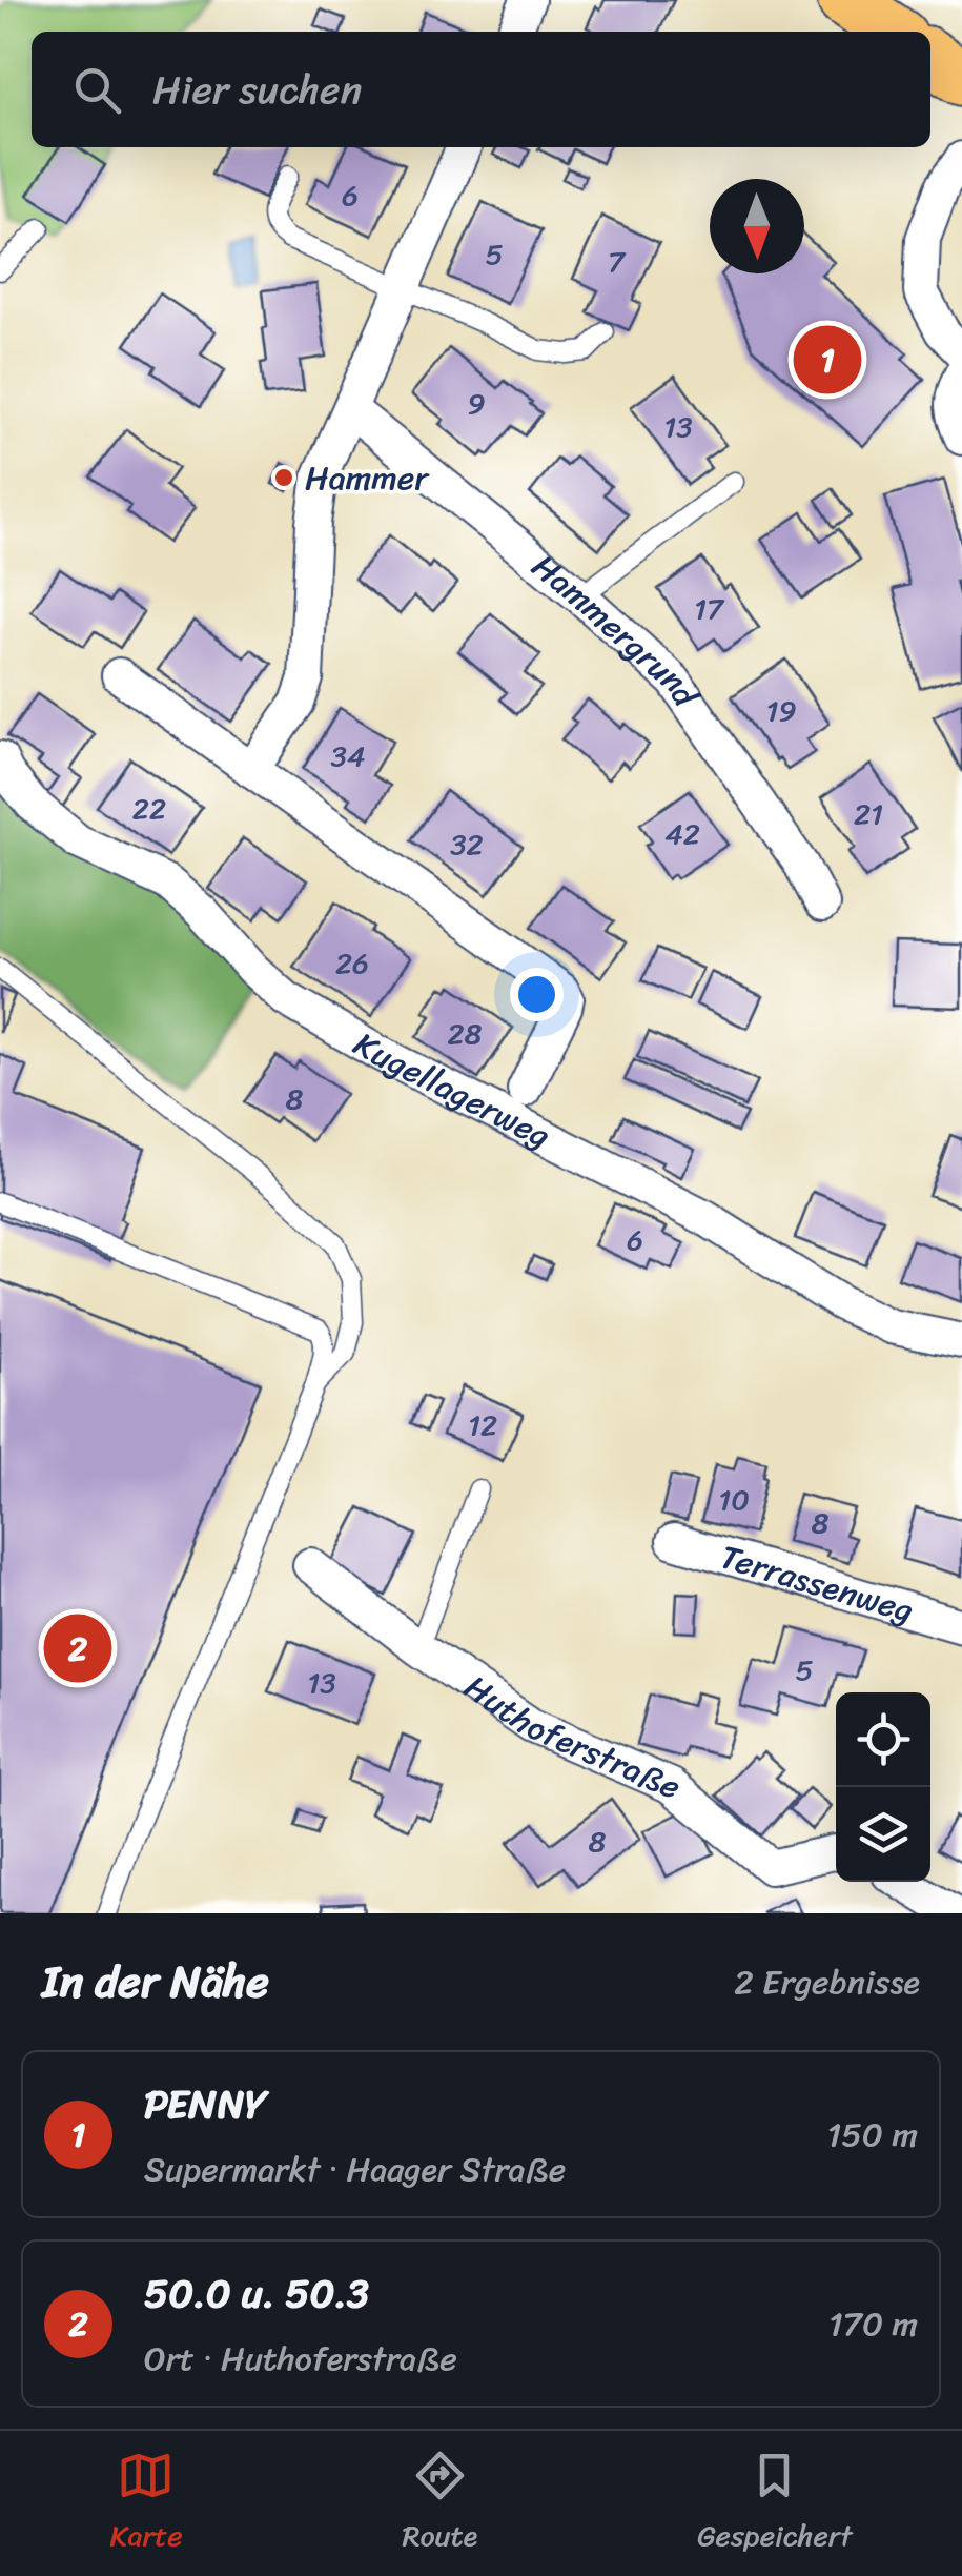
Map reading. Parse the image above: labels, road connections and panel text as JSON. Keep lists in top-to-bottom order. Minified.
{"streets":{"street":["Hammergrund","Kugellagerweg","Terrassenweg","Huthoferstraße"]},"places":["Hammer"],"house_numbers":["6","5","7","9","13","17","19","34","22","21","42","32","26","28","8","6","12","10","8","5","13","8"],"north":"bottom","page":{"search":"Hier suchen","pins":["1","2"],"heading":["In der Nähe","2 Ergebnisse"],"list":[{"mark":"1","name":"PENNY","note":"Supermarkt · Haager Straße","value":"150 m"},{"mark":"2","name":"50.0 u. 50.3","note":"Ort · Huthoferstraße","value":"170 m"}],"nav":["Karte","Route","Gespeichert"]}}
